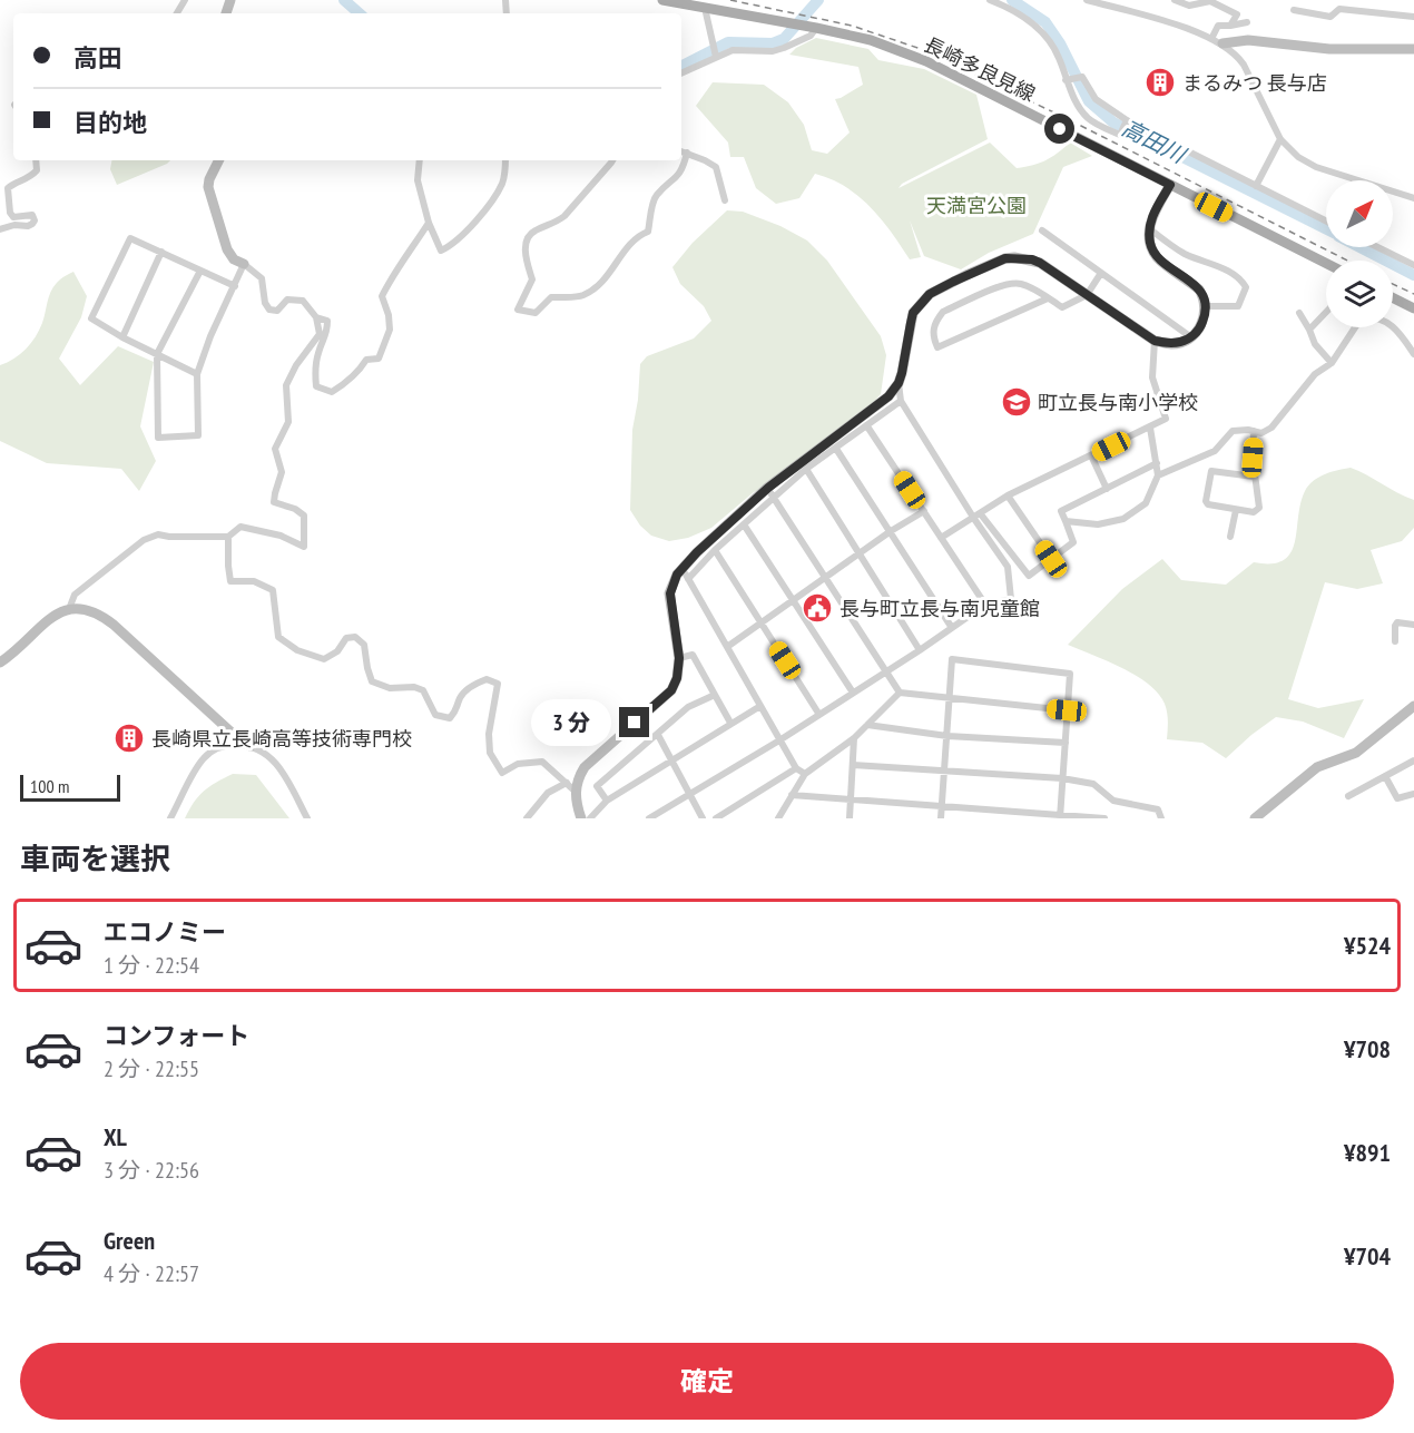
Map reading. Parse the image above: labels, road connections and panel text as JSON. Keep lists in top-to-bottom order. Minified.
{"streets":{"main road":["長崎多良見線"]},"water":["高田川"],"parks":["天満宮公園"],"places":{"building":["まるみつ 長与店","長崎県立長崎高等技術専門校"],"school or university":["町立長与南小学校"],"public building":["長与町立長与南児童館"]},"scale_bar":"100 m","north":"top right","page":{"banner":["高田","目的地"],"bubble":"3 分","scale":"100 m","heading":"車両を選択","list":[{"name":"エコノミー","note":"1 分 · 22:54","value":"¥524"},{"name":"コンフォート","note":"2 分 · 22:55","value":"¥708"},{"name":"XL","note":"3 分 · 22:56","value":"¥891"},{"name":"Green","note":"4 分 · 22:57","value":"¥704"}],"buttons":"確定"}}
